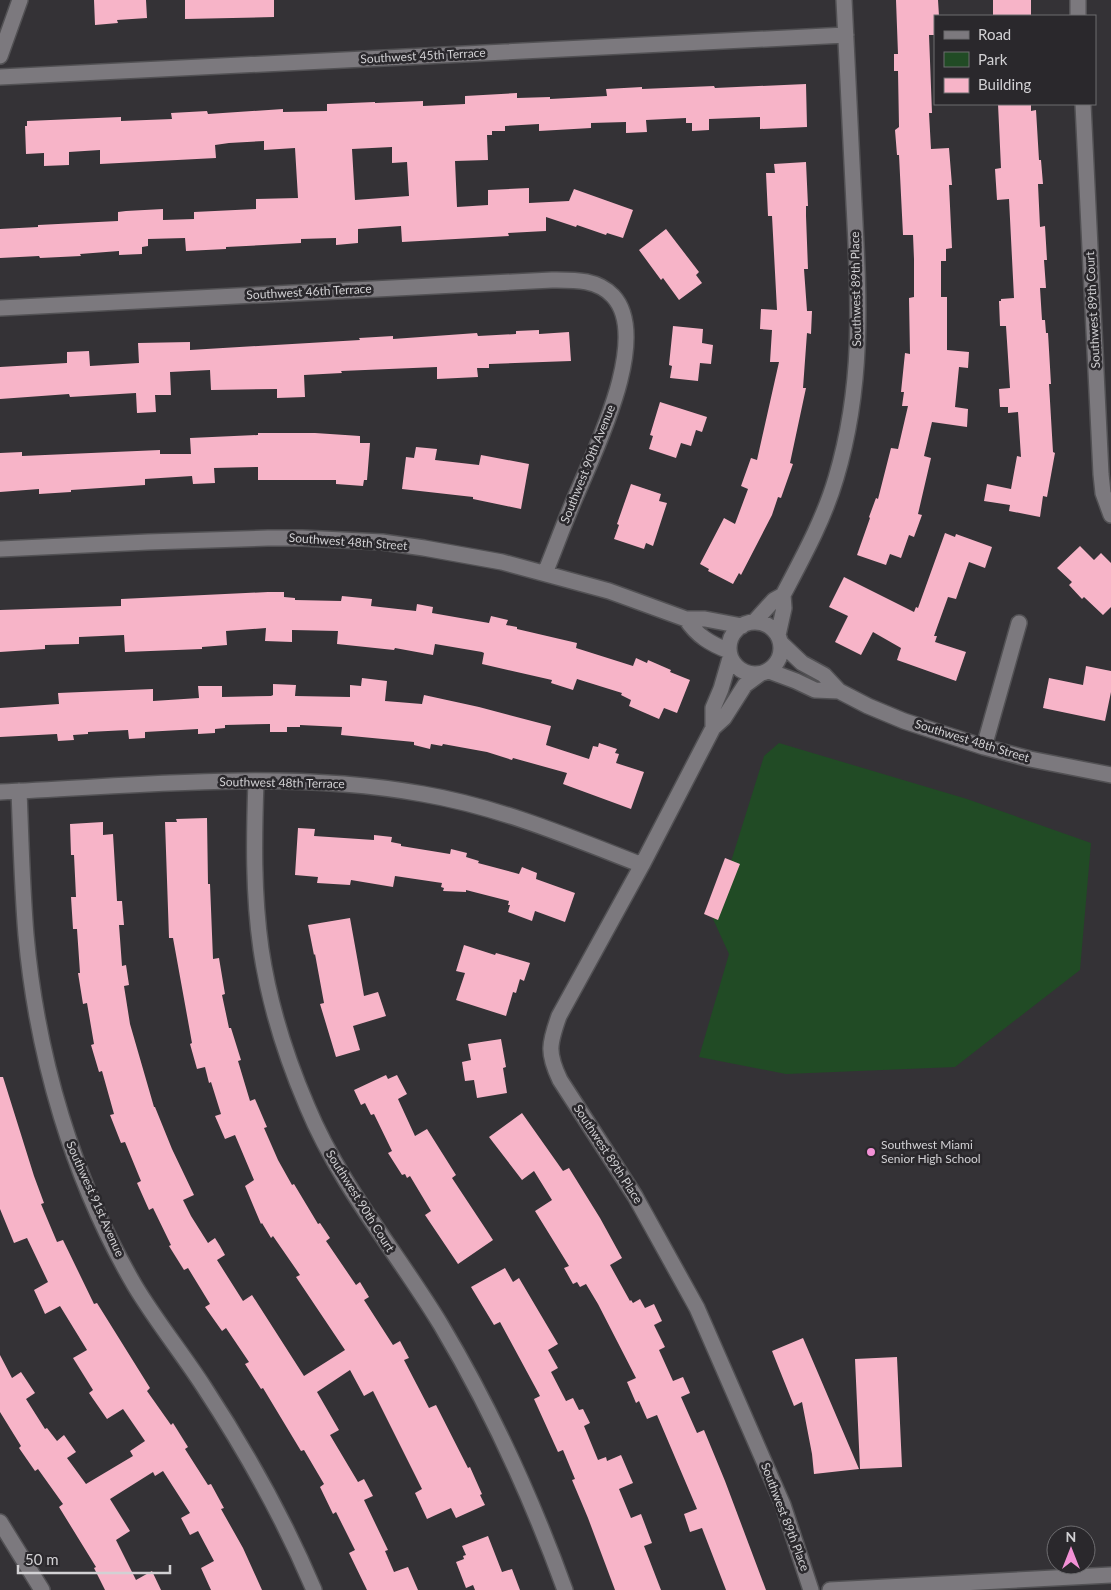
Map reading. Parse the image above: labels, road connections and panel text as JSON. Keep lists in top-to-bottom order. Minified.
{"streets":{"street":["Southwest 45th Terrace","Southwest 89th Place","Southwest 46th Terrace","Southwest 89th Court","Southwest 90th Avenue","Southwest 48th Street","Southwest 48th Terrace","Southwest 91st Avenue","Southwest 90th Court"]},"crossings":[["Southwest 45th Terrace","Southwest 89th Place"],["Southwest 89th Place","Southwest 48th Street"],["Southwest 89th Place","Southwest 48th Terrace"],["Southwest 46th Terrace","Southwest 90th Avenue"],["Southwest 90th Avenue","Southwest 48th Street"],["Southwest 48th Terrace","Southwest 91st Avenue"],["Southwest 48th Terrace","Southwest 90th Court"]],"places":["Southwest Miami Senior High School"],"legend":["Road","Park","Building"],"scale_bar":"50 m","north":"top"}
